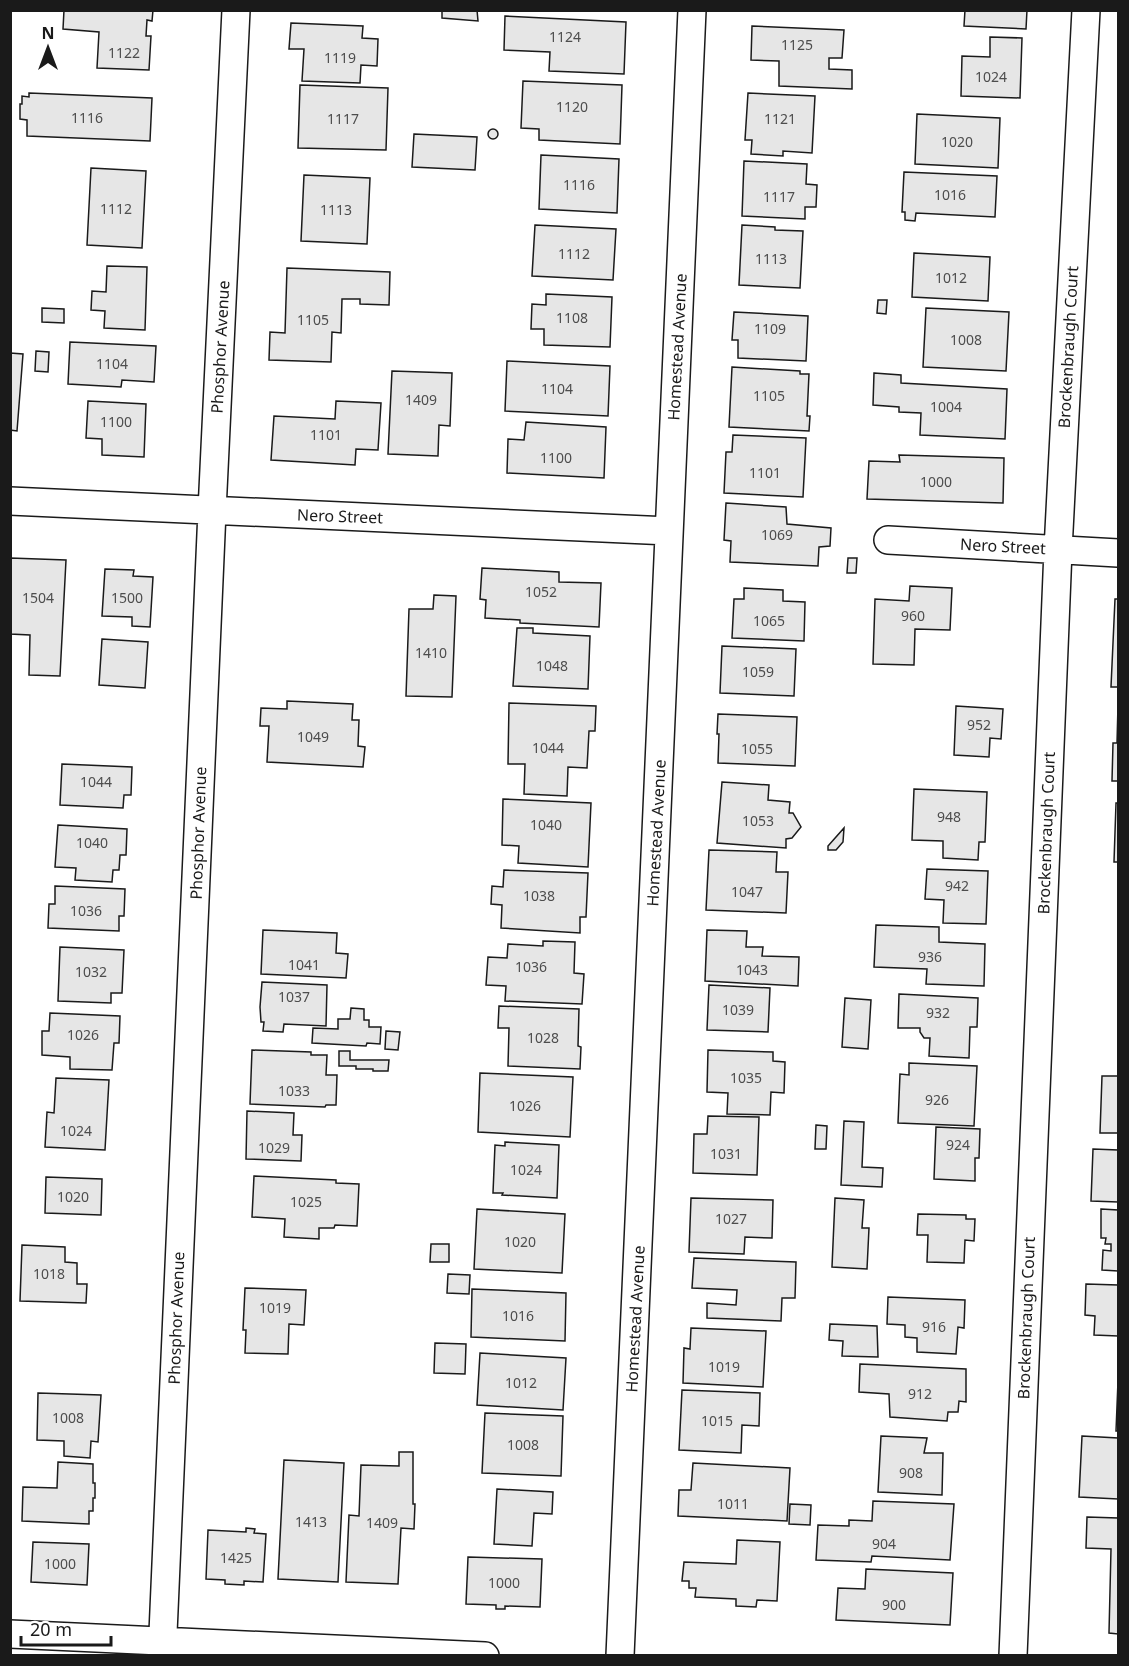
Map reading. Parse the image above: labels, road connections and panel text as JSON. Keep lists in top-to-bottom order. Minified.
{"streets":{"street":["Phosphor Avenue","Homestead Avenue","Brockenbraugh Court","Nero Street"]},"crossings":[["Phosphor Avenue","Nero Street"],["Homestead Avenue","Nero Street"],["Brockenbraugh Court","Nero Street"]],"house_numbers":["1124","1125","1122","1119","1024","1120","1116","1117","1121","1020","1116","1016","1117","1112","1113","1112","1113","1012","1108","1105","1109","1008","1104","1104","1105","1409","1004","1100","1101","1100","1101","1000","1069","1052","1504","1500","960","1065","1410","1048","1059","952","1049","1044","1055","1044","948","1053","1040","1040","942","1047","1038","1036","936","1041","1036","1043","1032","1037","1039","932","1026","1028","1035","1033","926","1026","1024","924","1029","1031","1024","1020","1025","1027","1020","1018","1019","1016","916","1019","1012","912","1008","1015","1008","908","1011","1413","1409","904","1425","1000","1000","900"],"scale_bar":"20 m","north":"top"}
